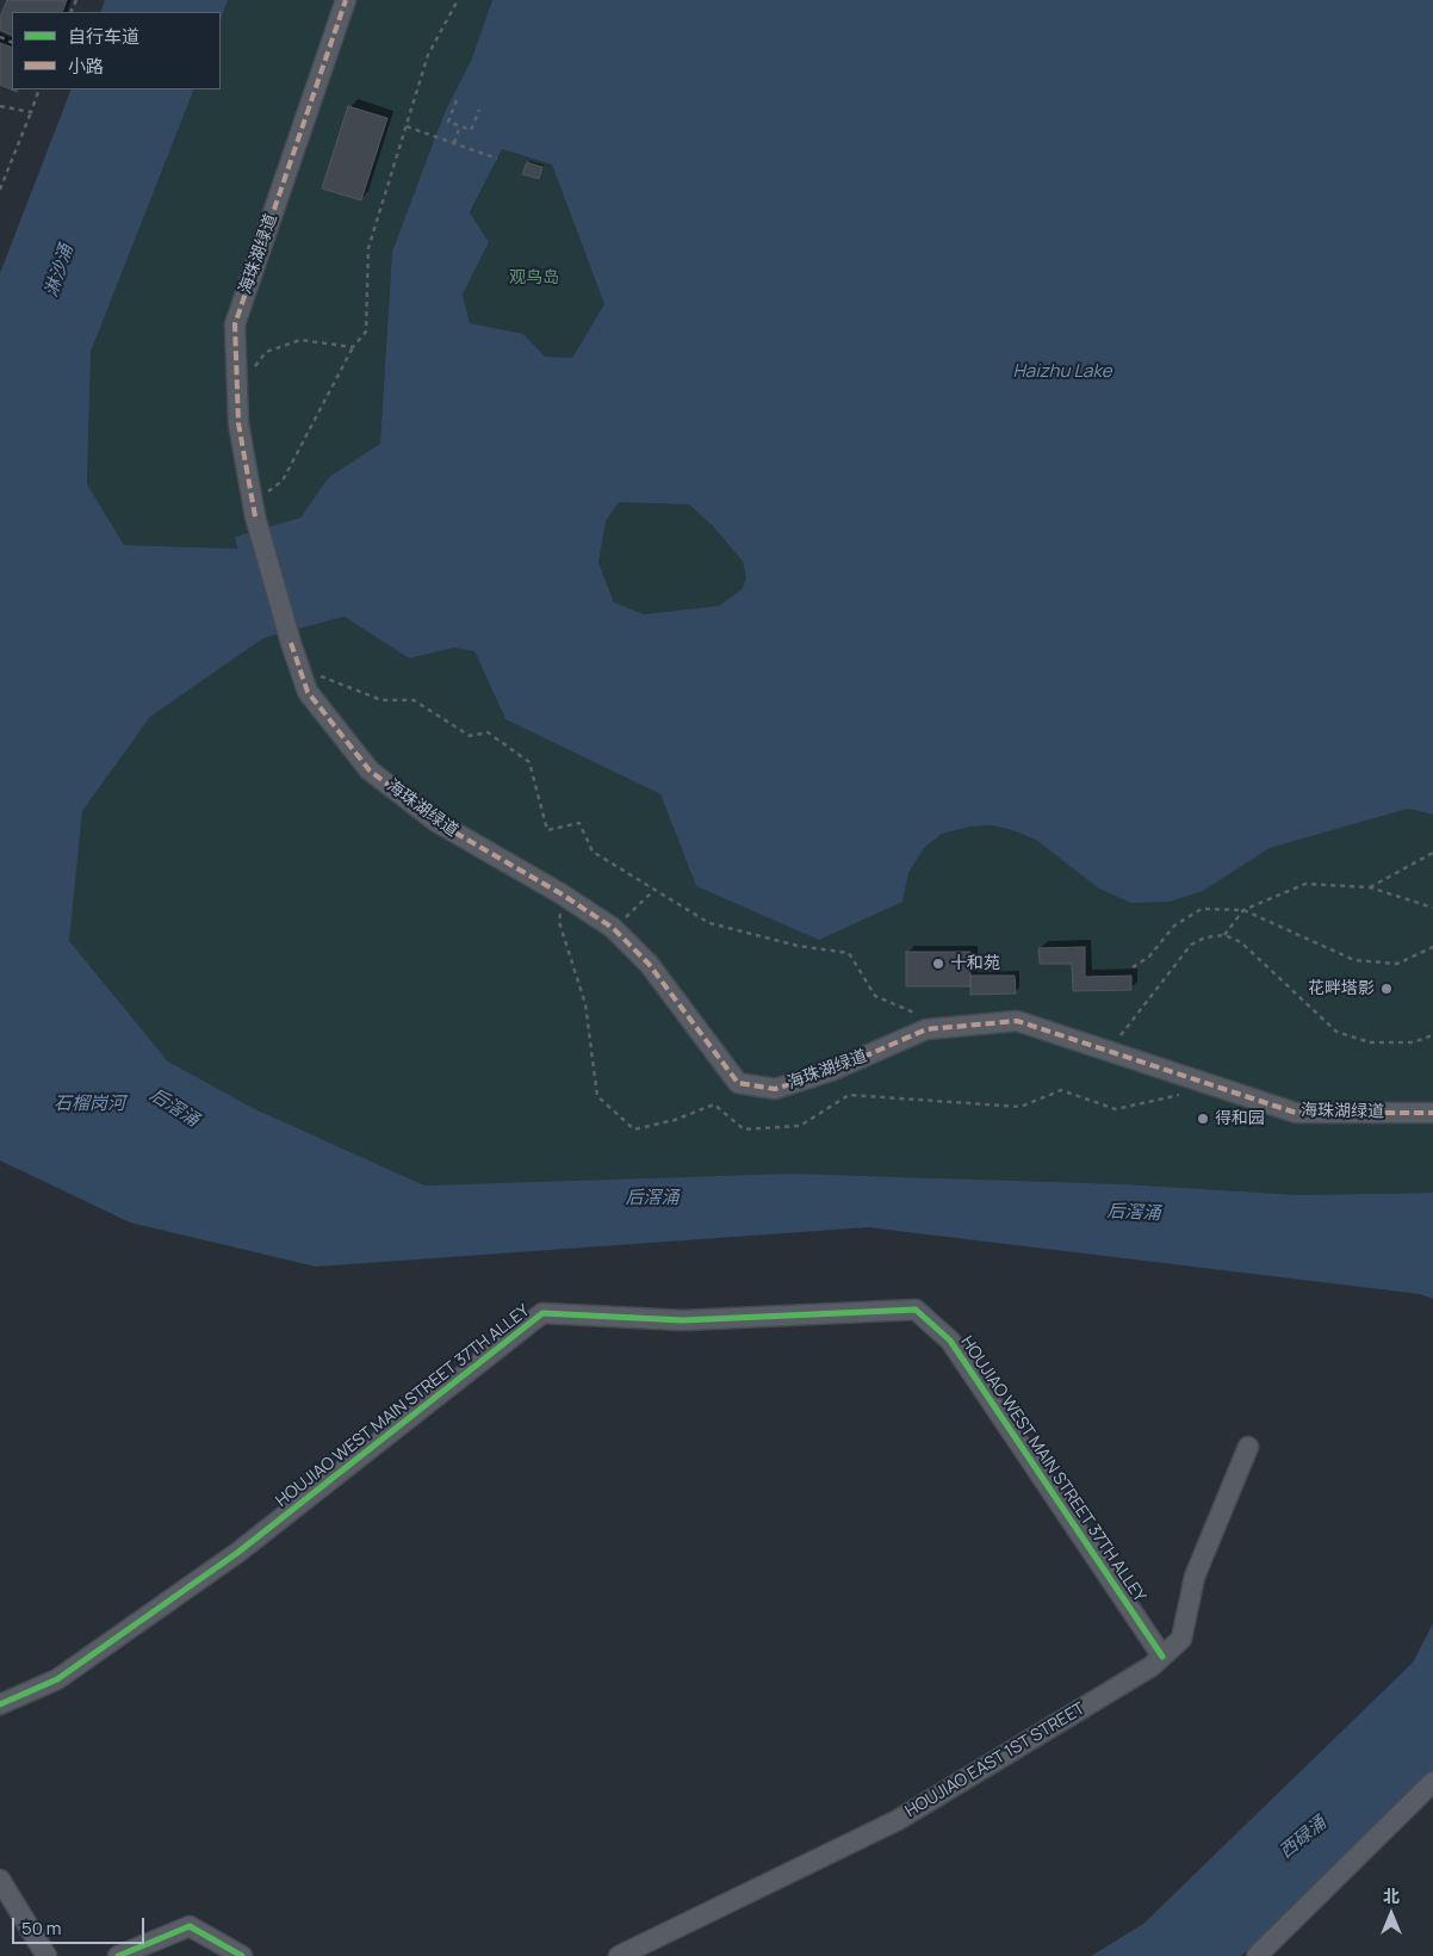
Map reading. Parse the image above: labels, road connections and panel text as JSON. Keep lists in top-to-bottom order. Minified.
{"streets":{"street":["海珠湖绿道","HOUJIAO WEST MAIN STREET 37TH ALLEY","HOUJIAO EAST 1ST STREET"]},"crossings":[["HOUJIAO WEST MAIN STREET 37TH ALLEY","HOUJIAO EAST 1ST STREET"]],"water":["淋沙涌","Haizhu Lake","石榴岗河","后滘涌","西碌涌"],"parks":["观鸟岛"],"places":["十和苑","花畔塔影","得和园"],"legend":["自行车道","小路"],"scale_bar":"50 m","north":"top"}
